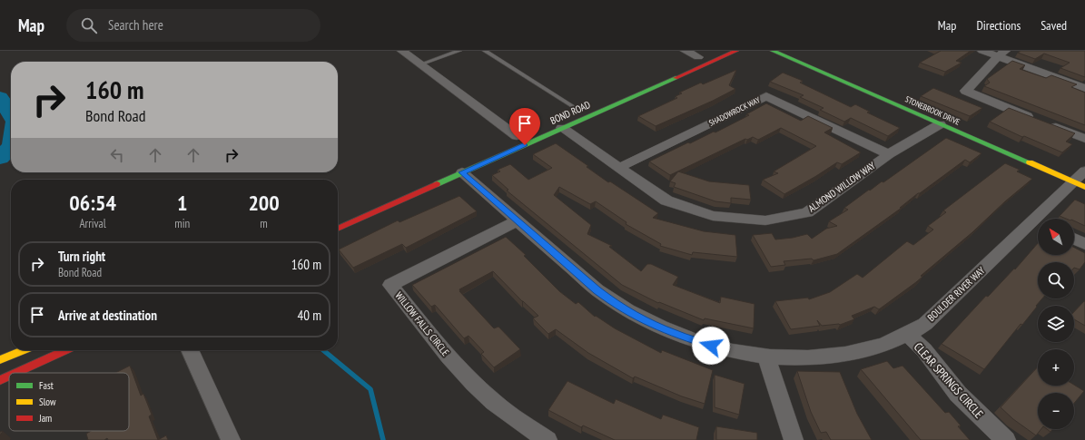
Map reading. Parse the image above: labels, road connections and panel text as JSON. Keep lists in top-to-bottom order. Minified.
{"streets":{"main road":["STONEBROOK DRIVE","BOND ROAD"],"street":["SHADOWROCK WAY","ALMOND WILLOW WAY","BOULDER RIVER WAY","WILLOW FALLS CIRCLE","CLEAR SPRINGS CIRCLE"]},"crossings":[["STONEBROOK DRIVE","ALMOND WILLOW WAY"],["STONEBROOK DRIVE","BOULDER RIVER WAY"],["SHADOWROCK WAY","ALMOND WILLOW WAY"],["BOND ROAD","ALMOND WILLOW WAY"],["BOND ROAD","BOULDER RIVER WAY"],["BOULDER RIVER WAY","WILLOW FALLS CIRCLE"],["BOULDER RIVER WAY","CLEAR SPRINGS CIRCLE"]],"legend":["Fast","Slow","Jam"],"north":"top left","page":{"header":"Map","search":"Search here","nav":["Map","Directions","Saved"],"turn":["160 m","Bond Road"],"eta":["06:54","Arrival","1","min","200","m"],"map_buttons":["+","−"],"list":[{"name":"Turn right","note":"Bond Road","value":"160 m"},{"name":"Arrive at destination","value":"40 m"}]}}
